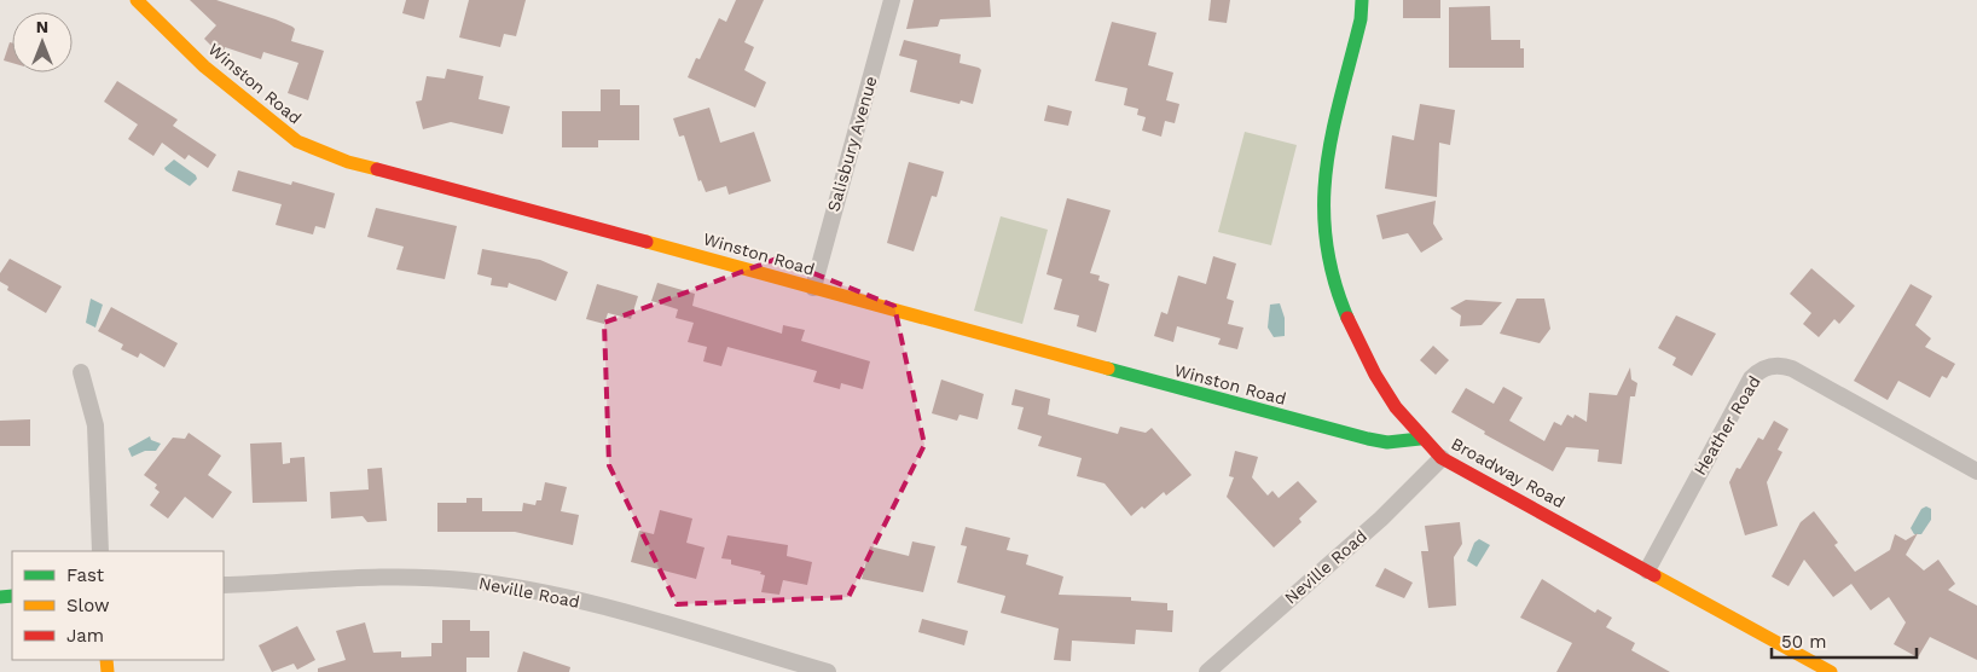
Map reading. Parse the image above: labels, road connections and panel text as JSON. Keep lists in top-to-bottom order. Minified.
{"streets":{"street":["Winston Road","Salisbury Avenue","Heather Road","Broadway Road","Neville Road"]},"crossings":[["Winston Road","Salisbury Avenue"],["Winston Road","Broadway Road"],["Heather Road","Broadway Road"],["Broadway Road","Neville Road"]],"legend":["Fast","Slow","Jam"],"scale_bar":"50 m","north":"top"}
